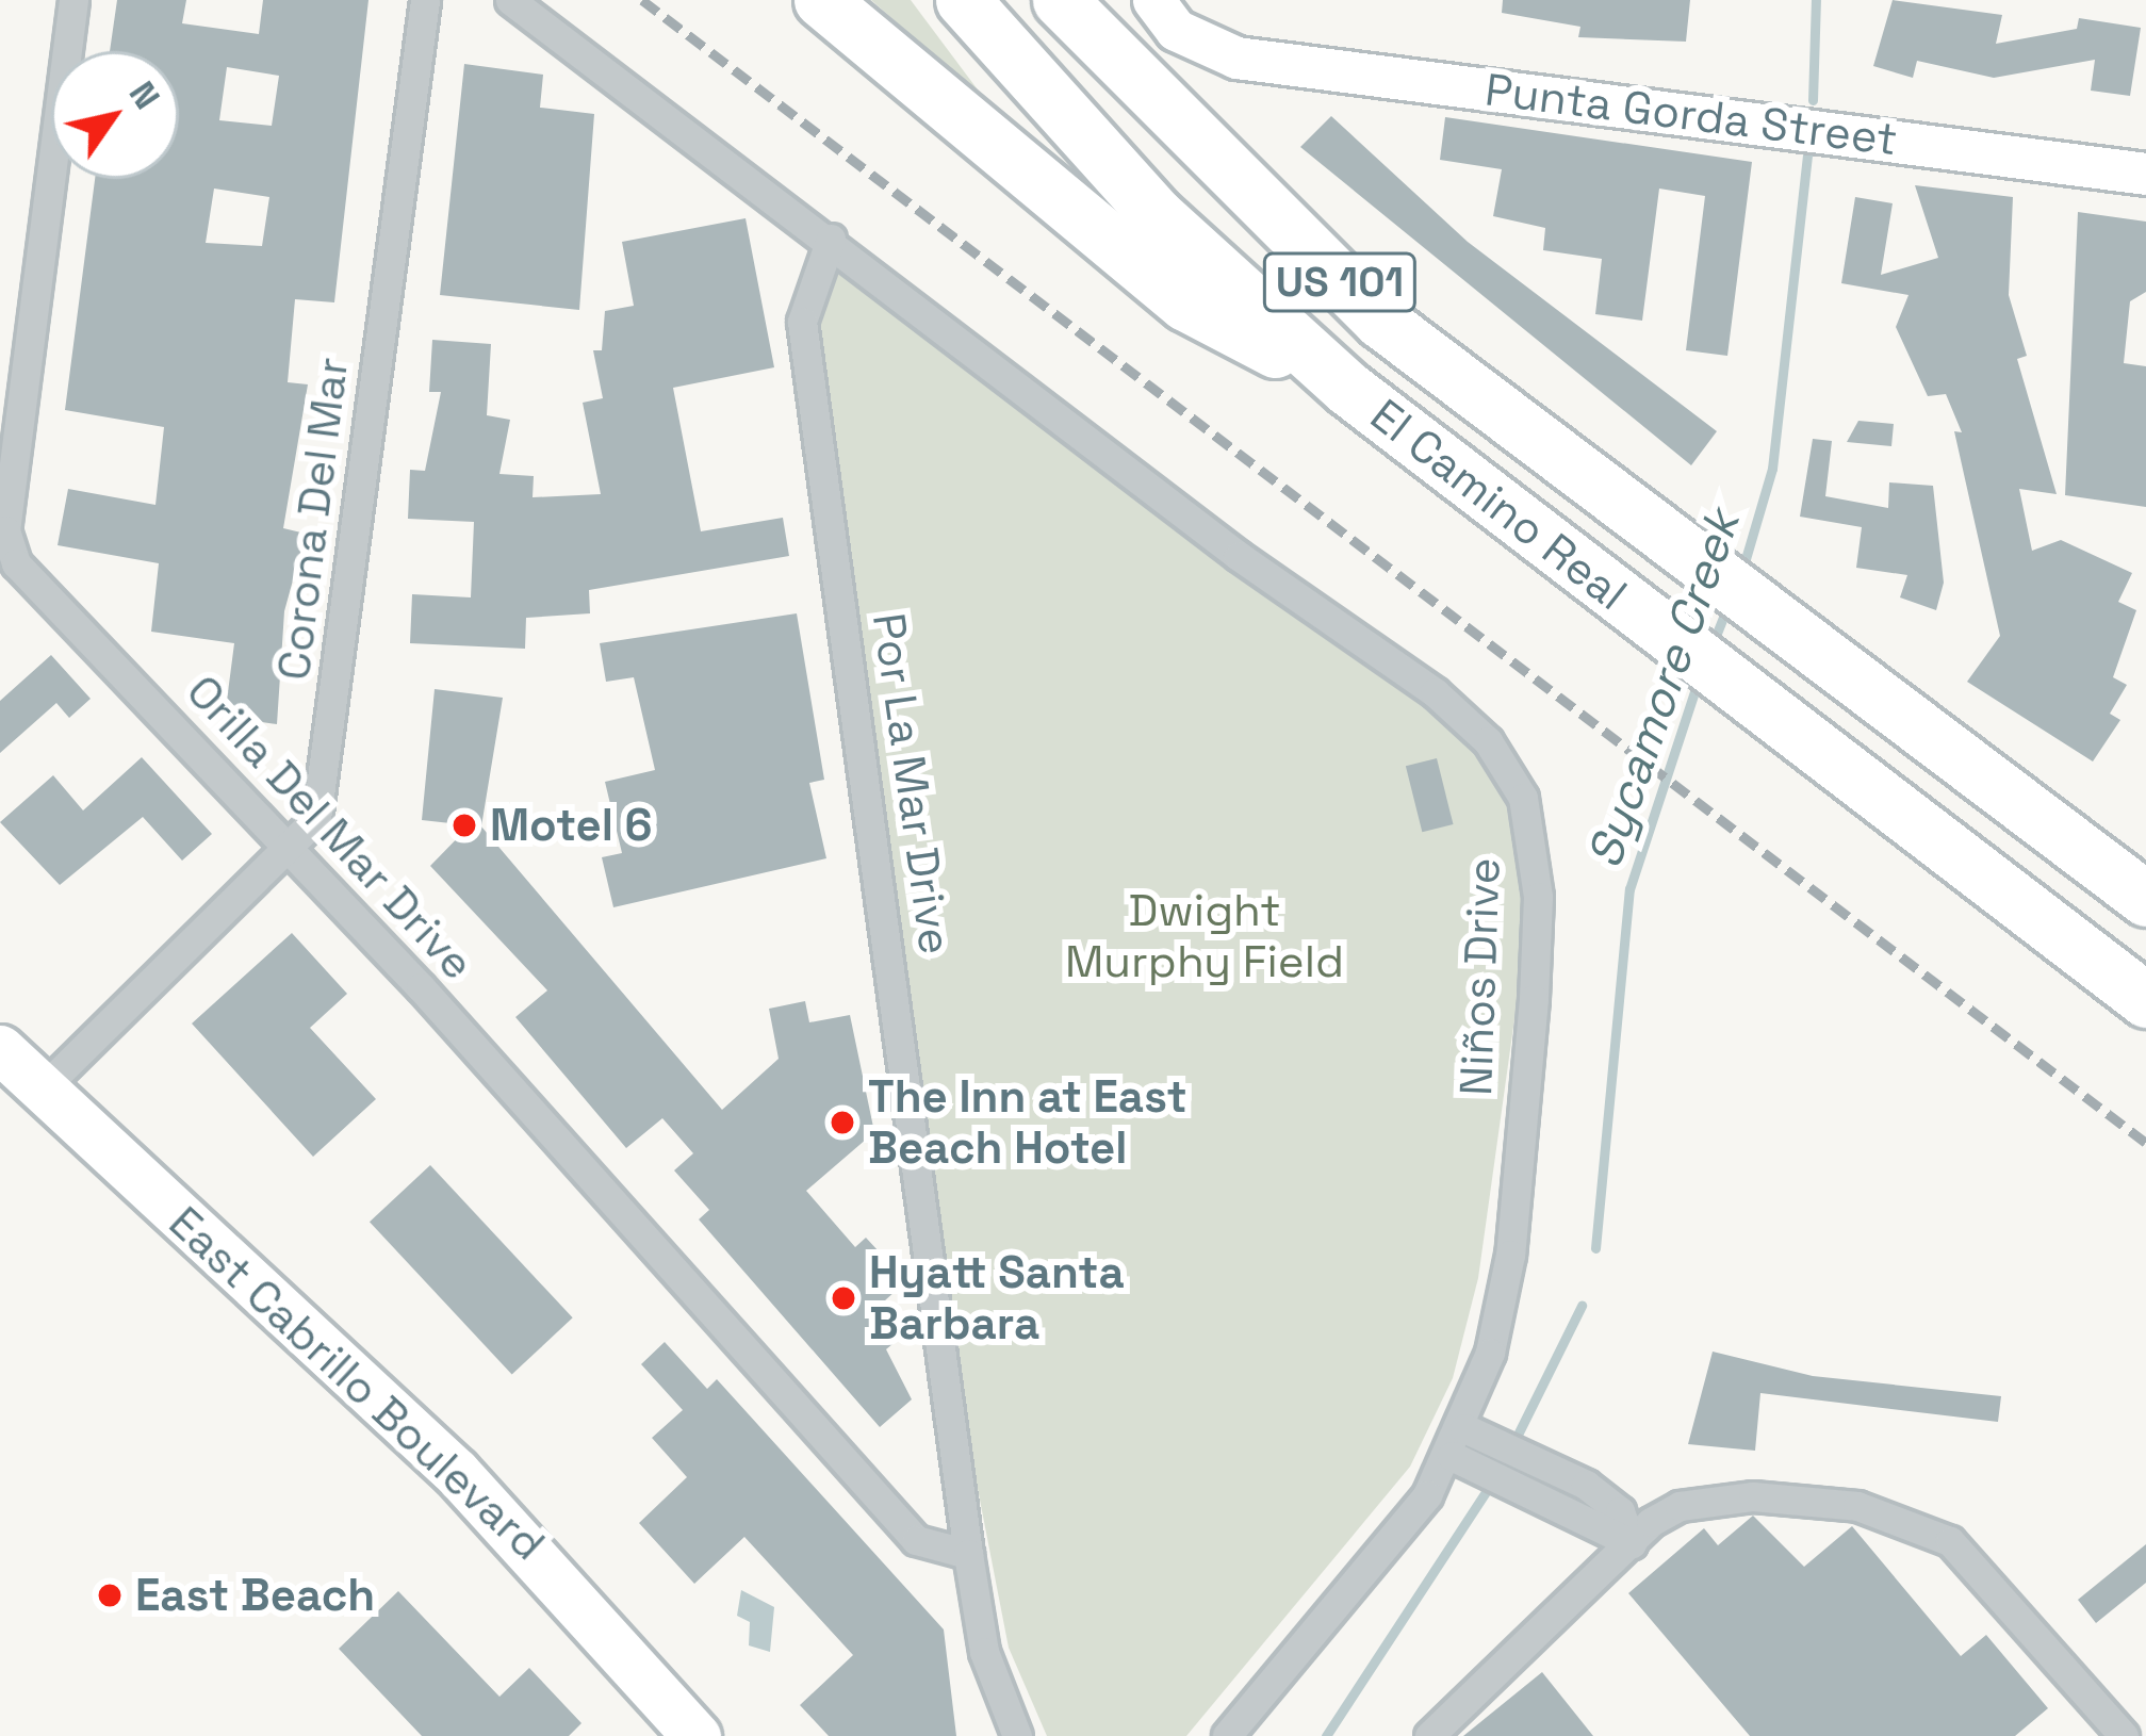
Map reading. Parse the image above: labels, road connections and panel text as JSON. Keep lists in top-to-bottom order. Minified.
{"streets":{"highway":["US 101","El Camino Real"],"main road":["East Cabrillo Boulevard"],"street":["Punta Gorda Street","Corona Del Mar","Por La Mar Drive","Orilla Del Mar Drive","Niños Drive"]},"crossings":[["Corona Del Mar","Orilla Del Mar Drive"],["Corona Del Mar","East Cabrillo Boulevard"],["Por La Mar Drive","Orilla Del Mar Drive"],["Por La Mar Drive","Niños Drive"]],"water":["Sycamore Creek"],"parks":["Dwight Murphy Field"],"places":["Motel 6","The Inn at East Beach Hotel","Hyatt Santa Barbara","East Beach"],"north":"top right"}
